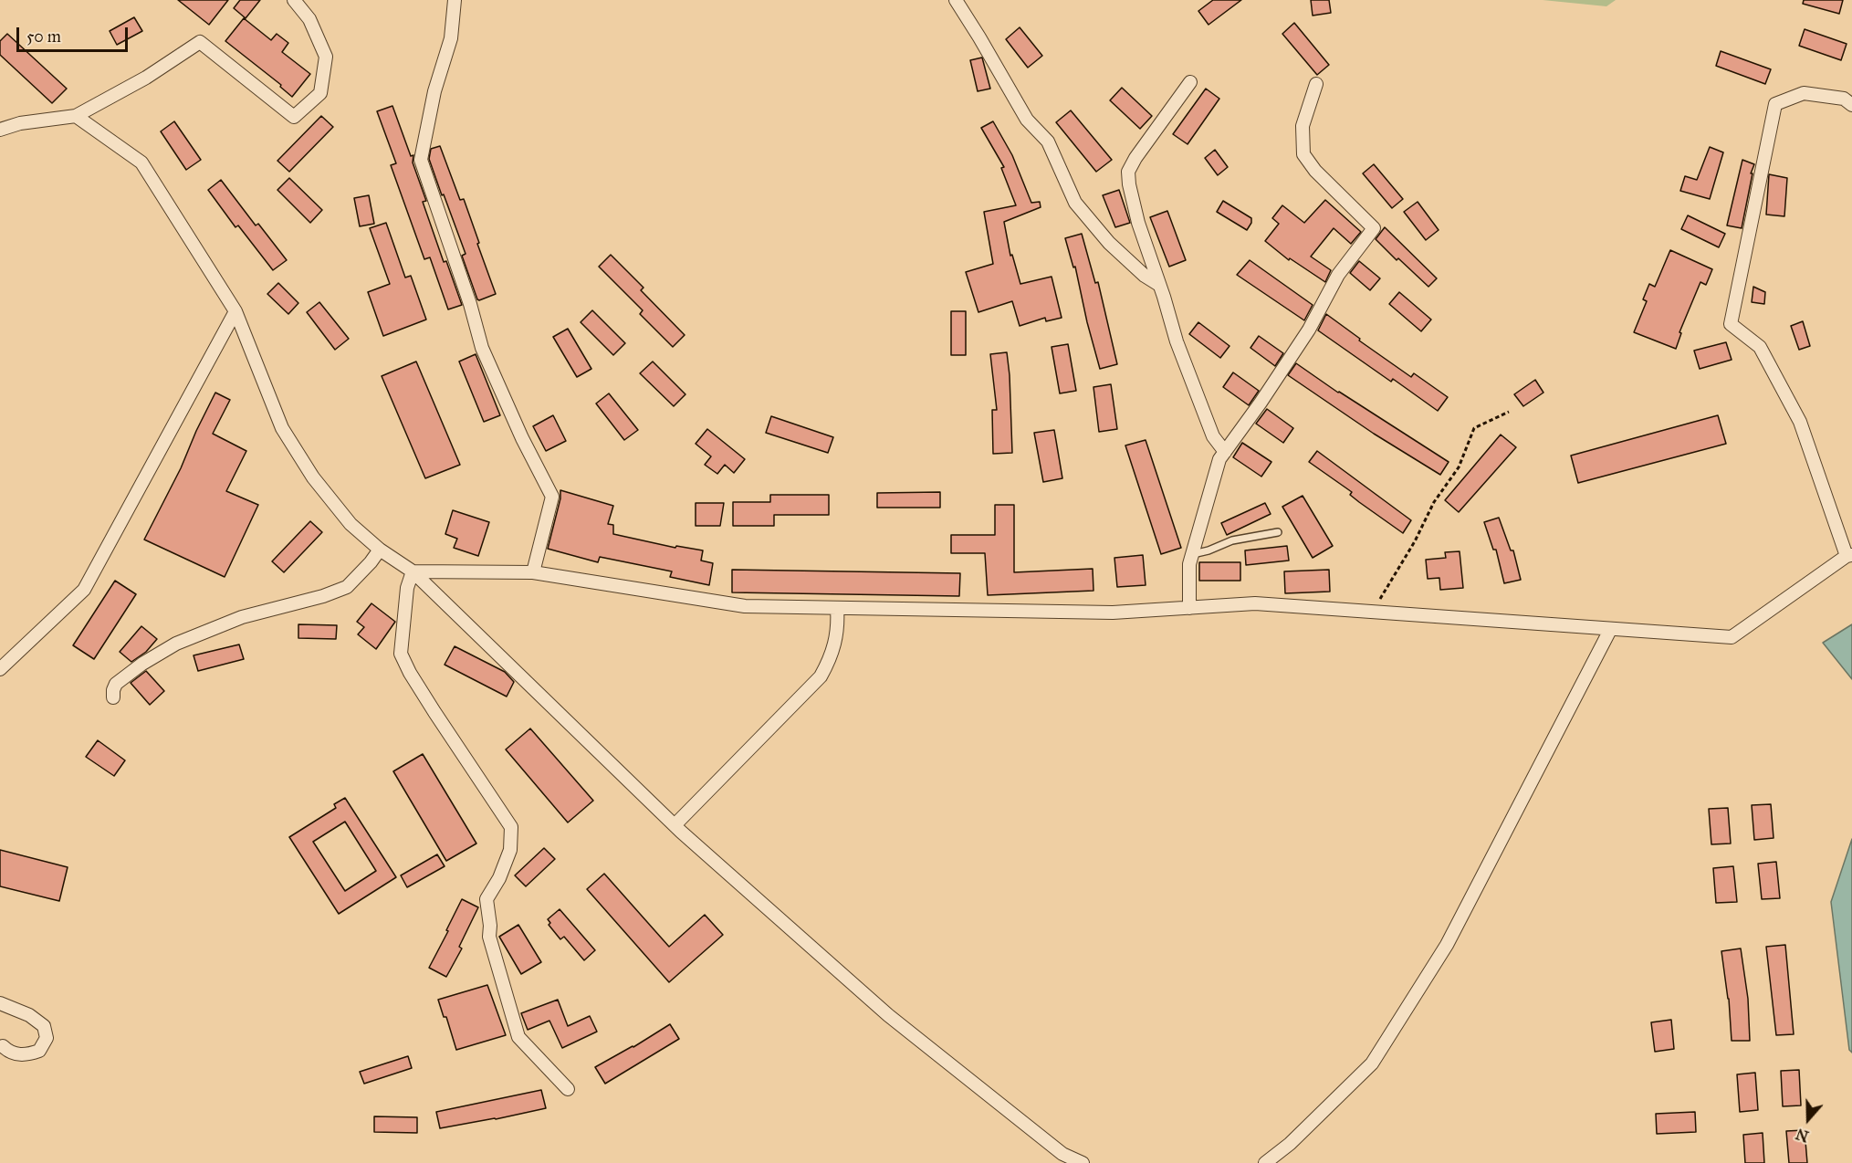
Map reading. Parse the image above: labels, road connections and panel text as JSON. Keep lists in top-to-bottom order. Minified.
{"scale_bar":"50 m","north":"bottom"}
